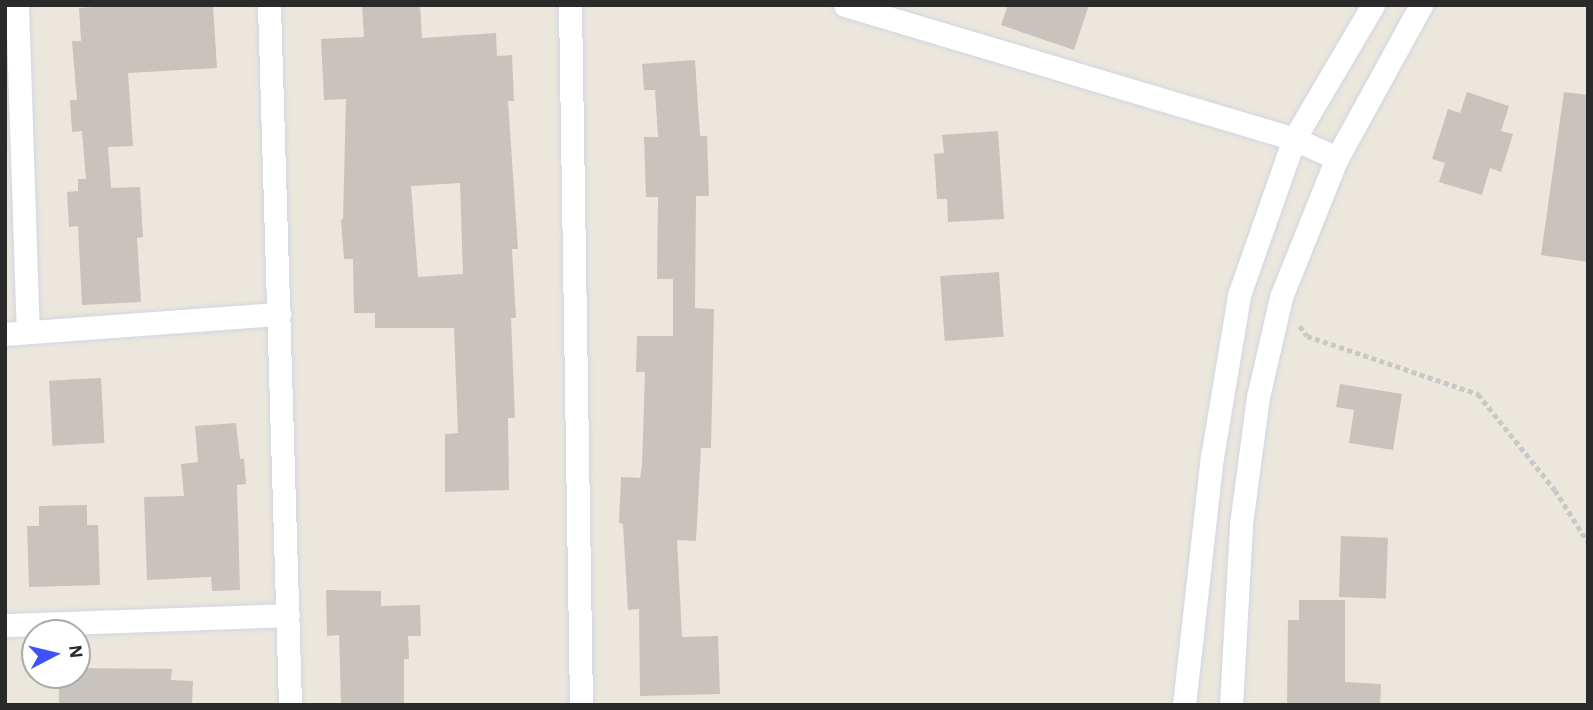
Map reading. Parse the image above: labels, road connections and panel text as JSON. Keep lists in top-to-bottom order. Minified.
{"north":"right"}
